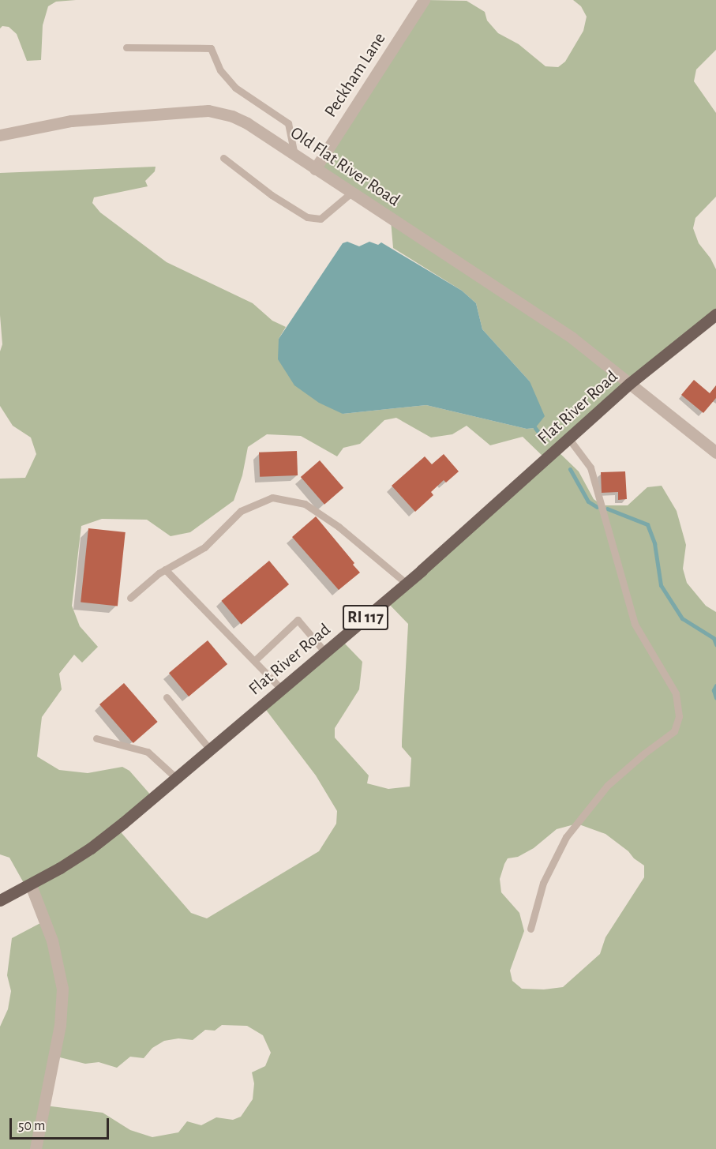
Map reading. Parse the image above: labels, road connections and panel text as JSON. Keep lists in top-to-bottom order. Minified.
{"streets":{"main road":["Flat River Road","RI 117"],"street":["Peckham Lane","Old Flat River Road"]},"crossings":[["Peckham Lane","Old Flat River Road"],["Old Flat River Road","Flat River Road"]],"scale_bar":"50 m"}
